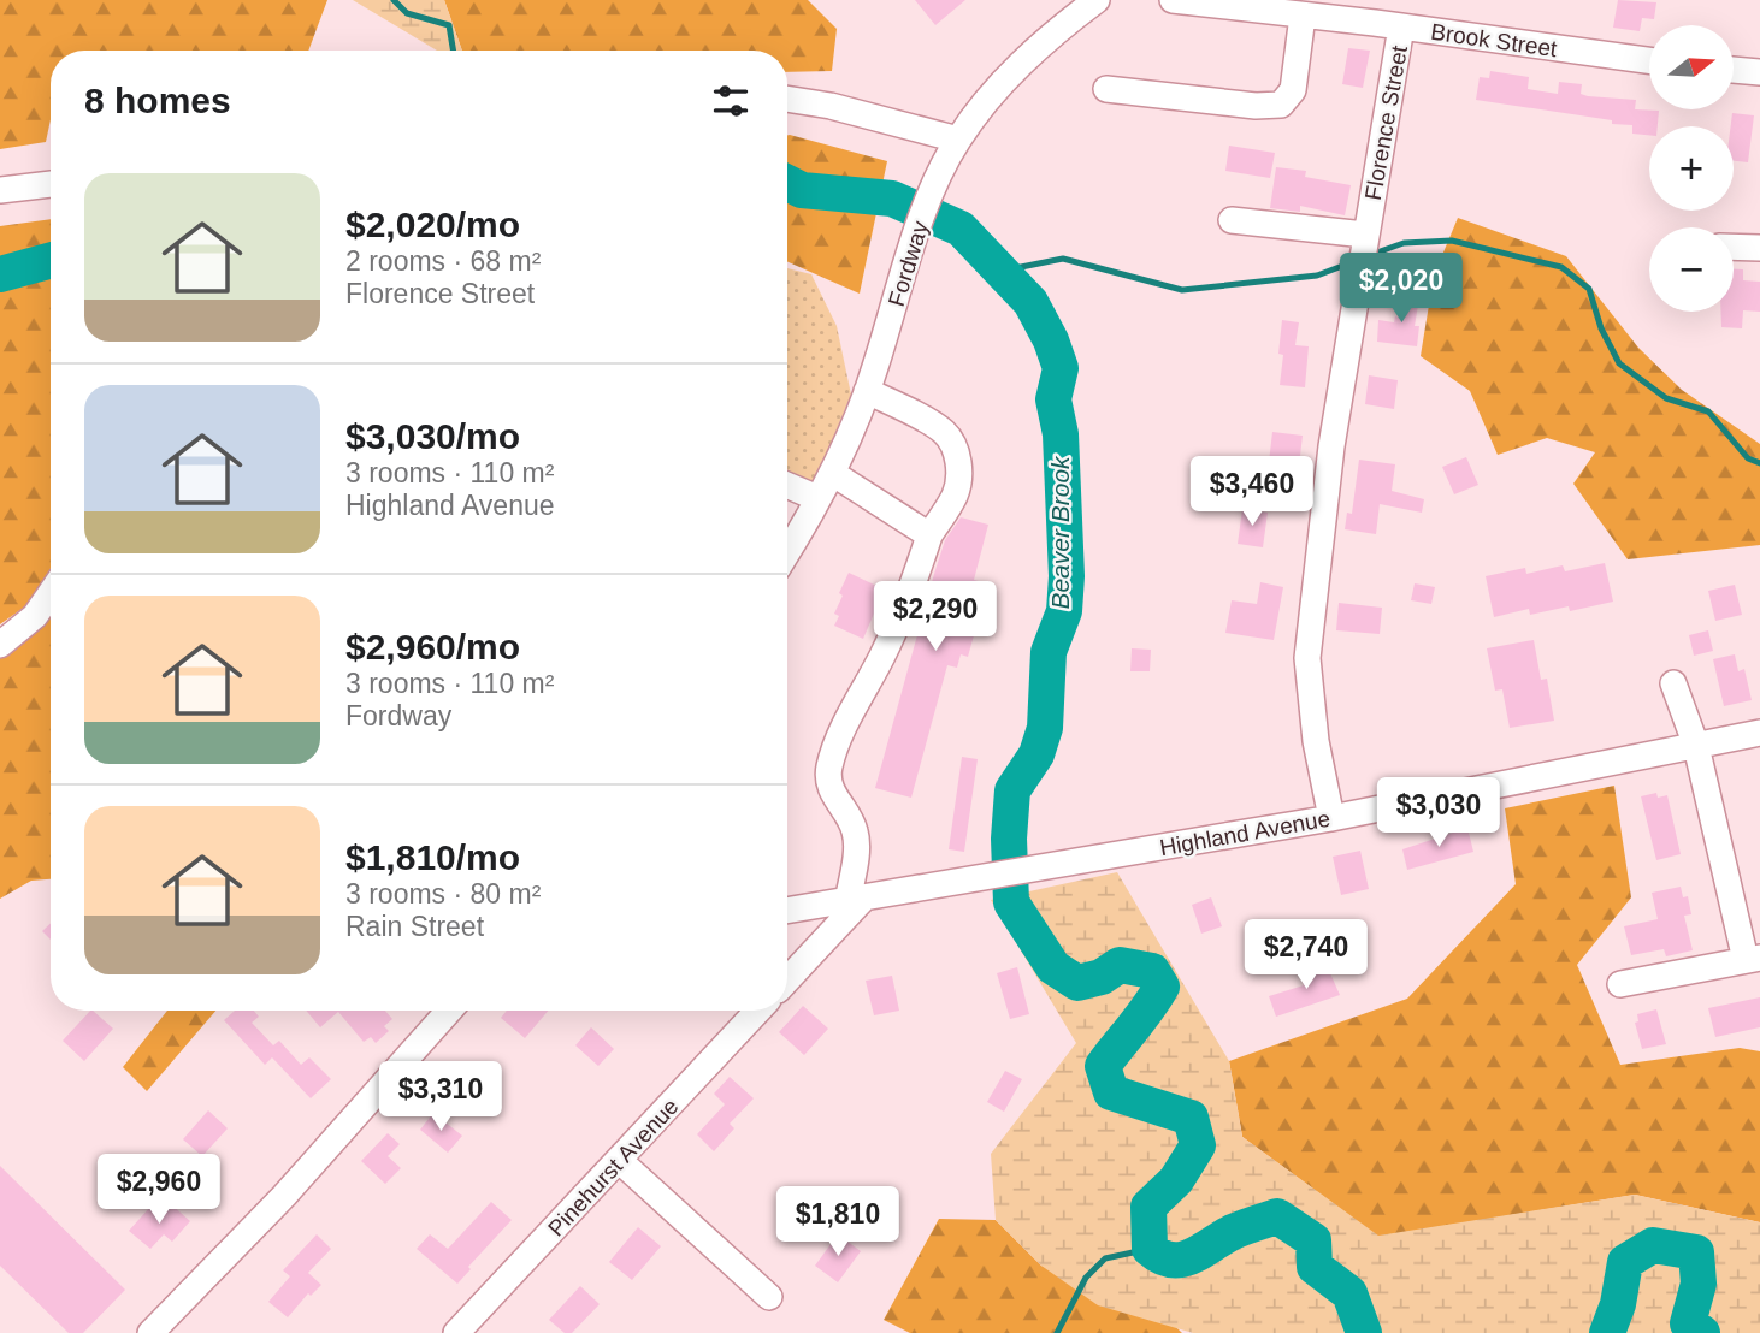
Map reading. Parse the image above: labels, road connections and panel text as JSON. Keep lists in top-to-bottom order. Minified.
{"streets":{"street":["Brook Street","Florence Street","Fordway","Highland Avenue","Pinehurst Avenue"]},"crossings":[["Brook Street","Florence Street"],["Florence Street","Highland Avenue"]],"water":["Beaver Brook"],"north":"right","page":{"map_buttons":["+","−"],"heading":"8 homes","list":[{"name":"$2,020/mo","note":"2 rooms · 68 m² · Florence Street"},{"name":"$3,030/mo","note":"3 rooms · 110 m² · Highland Avenue"},{"name":"$2,960/mo","note":"3 rooms · 110 m² · Fordway"},{"name":"$1,810/mo","note":"3 rooms · 80 m² · Rain Street"}],"price":["$2,020","$3,460","$2,290","$3,030","$2,740","$3,310","$2,960","$1,810"]}}
